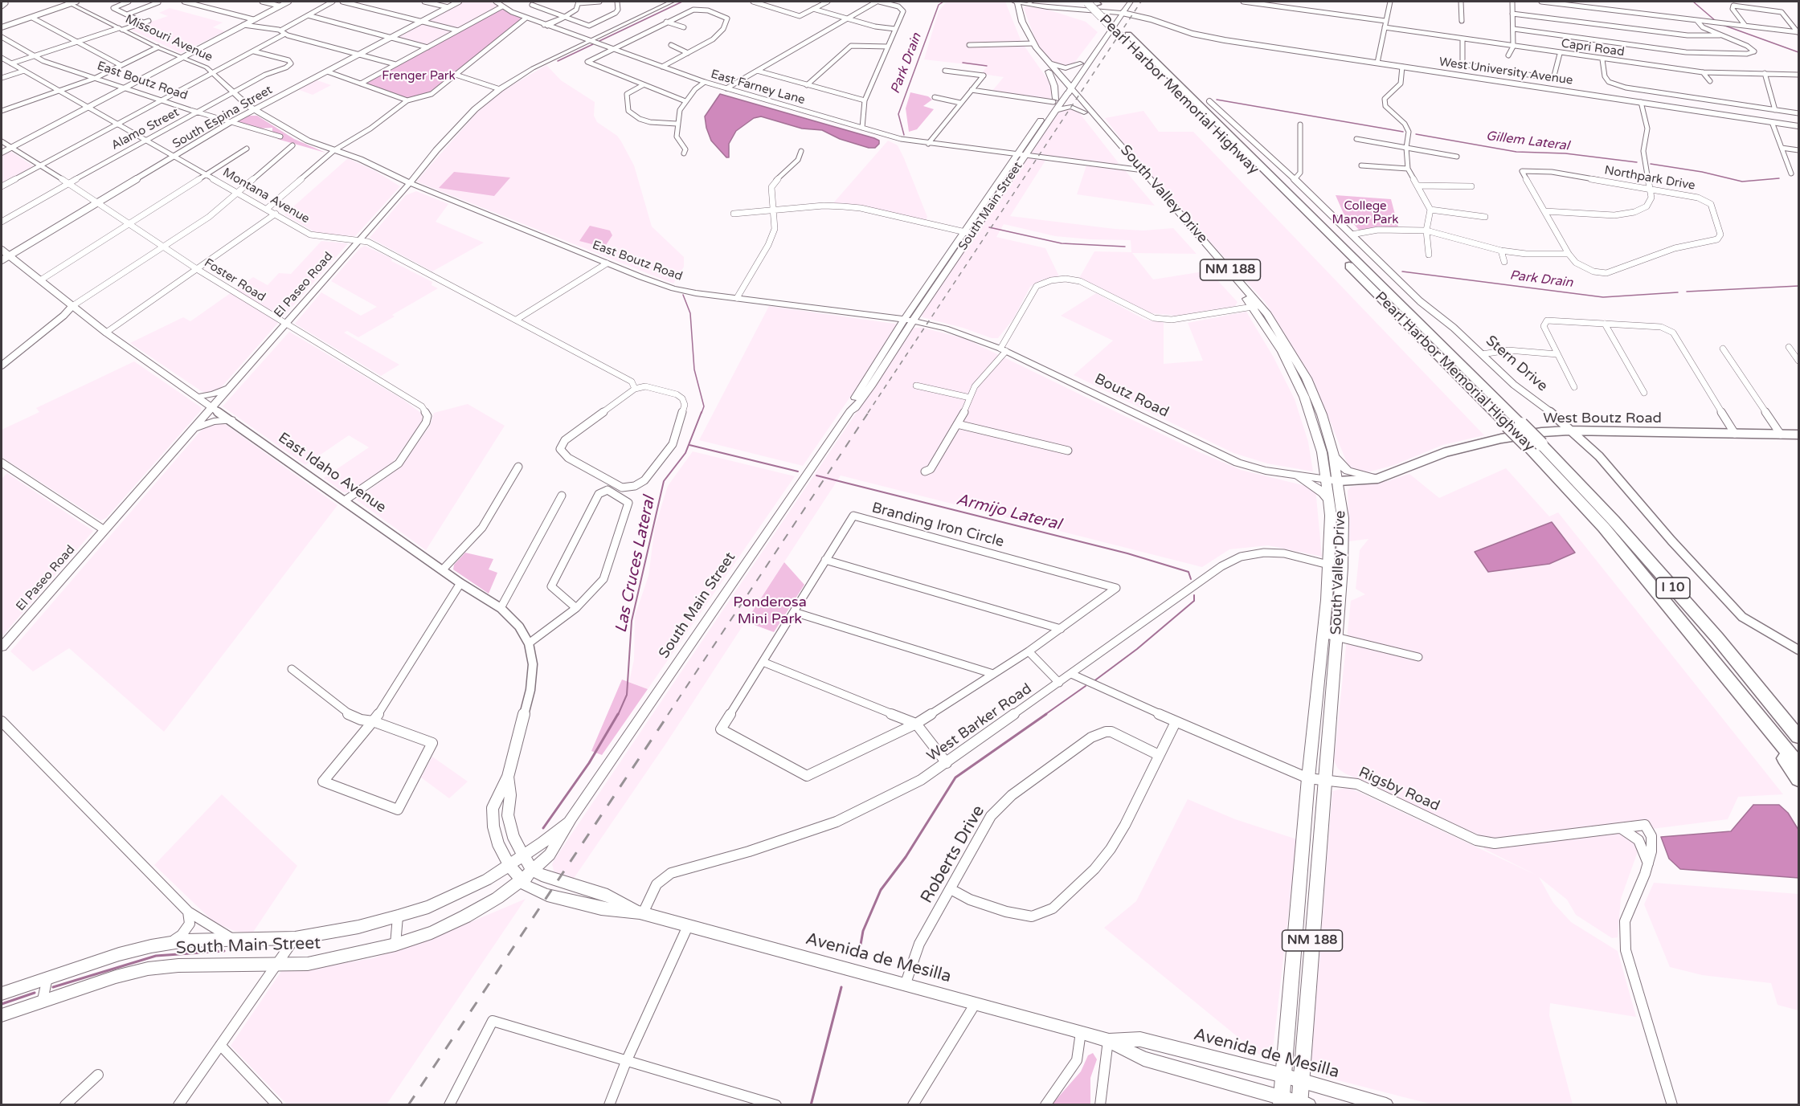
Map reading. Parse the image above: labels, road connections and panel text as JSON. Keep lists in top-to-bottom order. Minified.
{"streets":{"highway":["Pearl Harbor Memorial Highway","I 10"],"main road":["Missouri Avenue","East Boutz Road","South Valley Drive","South Main Street","NM 188","El Paseo Road","Boutz Road","Avenida de Mesilla"],"street":["Capri Road","West University Avenue","East Farney Lane","South Espina Street","Alamo Street","Northpark Drive","Montana Avenue","Foster Road","Stern Drive","West Boutz Road","East Idaho Avenue","Branding Iron Circle","West Barker Road","Rigsby Road","Roberts Drive"]},"crossings":[["Missouri Avenue","East Boutz Road"],["Missouri Avenue","South Espina Street"],["Missouri Avenue","Alamo Street"],["Missouri Avenue","El Paseo Road"],["West University Avenue","South Main Street"],["East Boutz Road","South Espina Street"],["East Boutz Road","Alamo Street"],["East Boutz Road","South Main Street"],["East Boutz Road","El Paseo Road"],["East Boutz Road","Boutz Road"],["East Farney Lane","South Valley Drive"],["East Farney Lane","South Main Street"],["East Farney Lane","El Paseo Road"],["South Espina Street","Montana Avenue"],["South Espina Street","Foster Road"],["South Espina Street","East Idaho Avenue"],["Alamo Street","Montana Avenue"],["Alamo Street","Foster Road"],["South Valley Drive","South Main Street"],["South Valley Drive","Boutz Road"],["South Valley Drive","West Boutz Road"],["South Valley Drive","West Barker Road"],["South Valley Drive","Rigsby Road"],["South Valley Drive","Avenida de Mesilla"],["Montana Avenue","El Paseo Road"],["South Main Street","East Idaho Avenue"],["South Main Street","Avenida de Mesilla"],["Foster Road","El Paseo Road"],["Foster Road","East Idaho Avenue"],["El Paseo Road","East Idaho Avenue"],["Stern Drive","West Boutz Road"],["Boutz Road","West Boutz Road"],["East Idaho Avenue","Avenida de Mesilla"],["West Barker Road","Rigsby Road"],["West Barker Road","Avenida de Mesilla"],["Roberts Drive","Avenida de Mesilla"]],"water":["Park Drain","Gillem Lateral","Armijo Lateral","Las Cruces Lateral"],"parks":["Frenger Park","College Manor Park","Ponderosa Mini Park"]}
